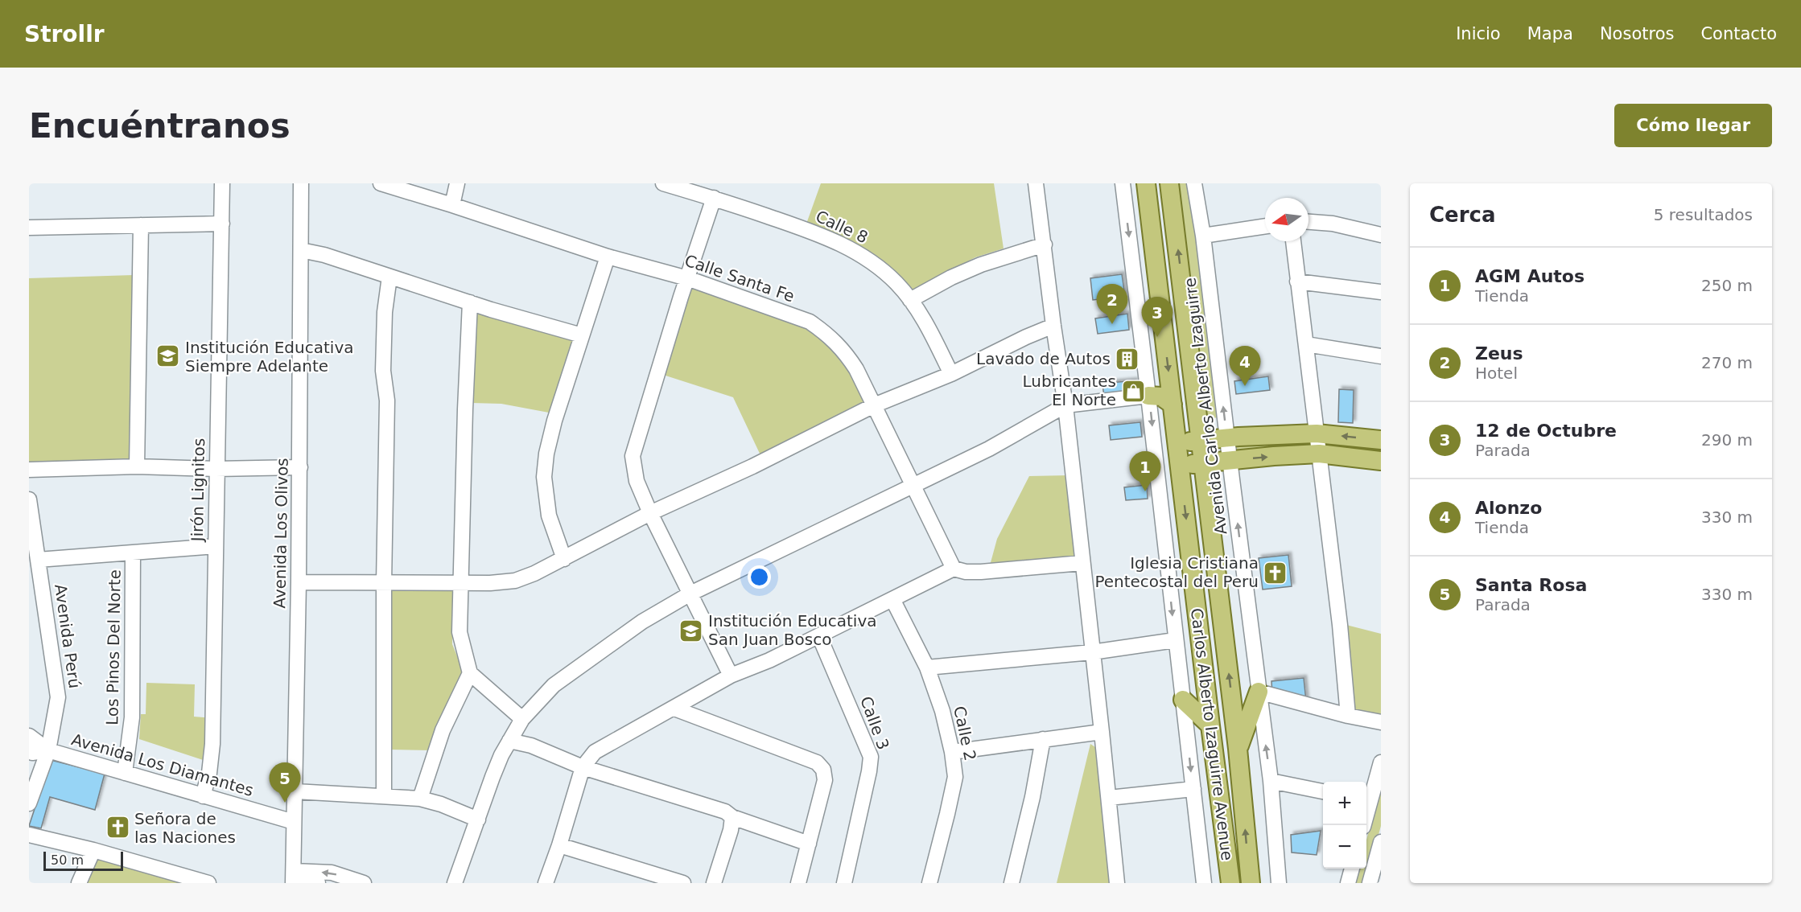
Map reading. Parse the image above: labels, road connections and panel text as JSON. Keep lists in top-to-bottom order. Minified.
{"streets":{"main road":["Carlos Alberto Izaguirre Avenue"],"street":["Calle 8","Calle Santa Fe","Avenida Carlos Alberto Izaguirre","Jirón Lignitos","Avenida Los Olivos","Avenida Perú","Los Pinos Del Norte","Calle 3","Calle 2","Avenida Los Diamantes"]},"crossings":[["Jirón Lignitos","Avenida Los Diamantes"],["Avenida Los Olivos","Avenida Los Diamantes"],["Avenida Perú","Avenida Los Diamantes"],["Los Pinos Del Norte","Avenida Los Diamantes"]],"places":{"school or university":["Institución Educativa Siempre Adelante","Institución Educativa San Juan Bosco"],"building":["Lavado de Autos"],"shop":["Lubricantes El Norte"],"church":["Iglesia Cristiana Pentecostal del Peru","Señora de las Naciones"]},"scale_bar":"50 m","north":"left","page":{"header":"Strollr","nav":["Inicio","Mapa","Nosotros","Contacto"],"buttons":"Cómo llegar","title":"Encuéntranos","heading":["Cerca","5 resultados"],"list":[{"mark":"1","name":"AGM Autos","note":"Tienda","value":"250 m"},{"mark":"2","name":"Zeus","note":"Hotel","value":"270 m"},{"mark":"3","name":"12 de Octubre","note":"Parada","value":"290 m"},{"mark":"4","name":"Alonzo","note":"Tienda","value":"330 m"},{"mark":"5","name":"Santa Rosa","note":"Parada","value":"330 m"}],"pins":["2","3","4","1","5"],"map_buttons":["+","−"],"scale":"50 m"}}
